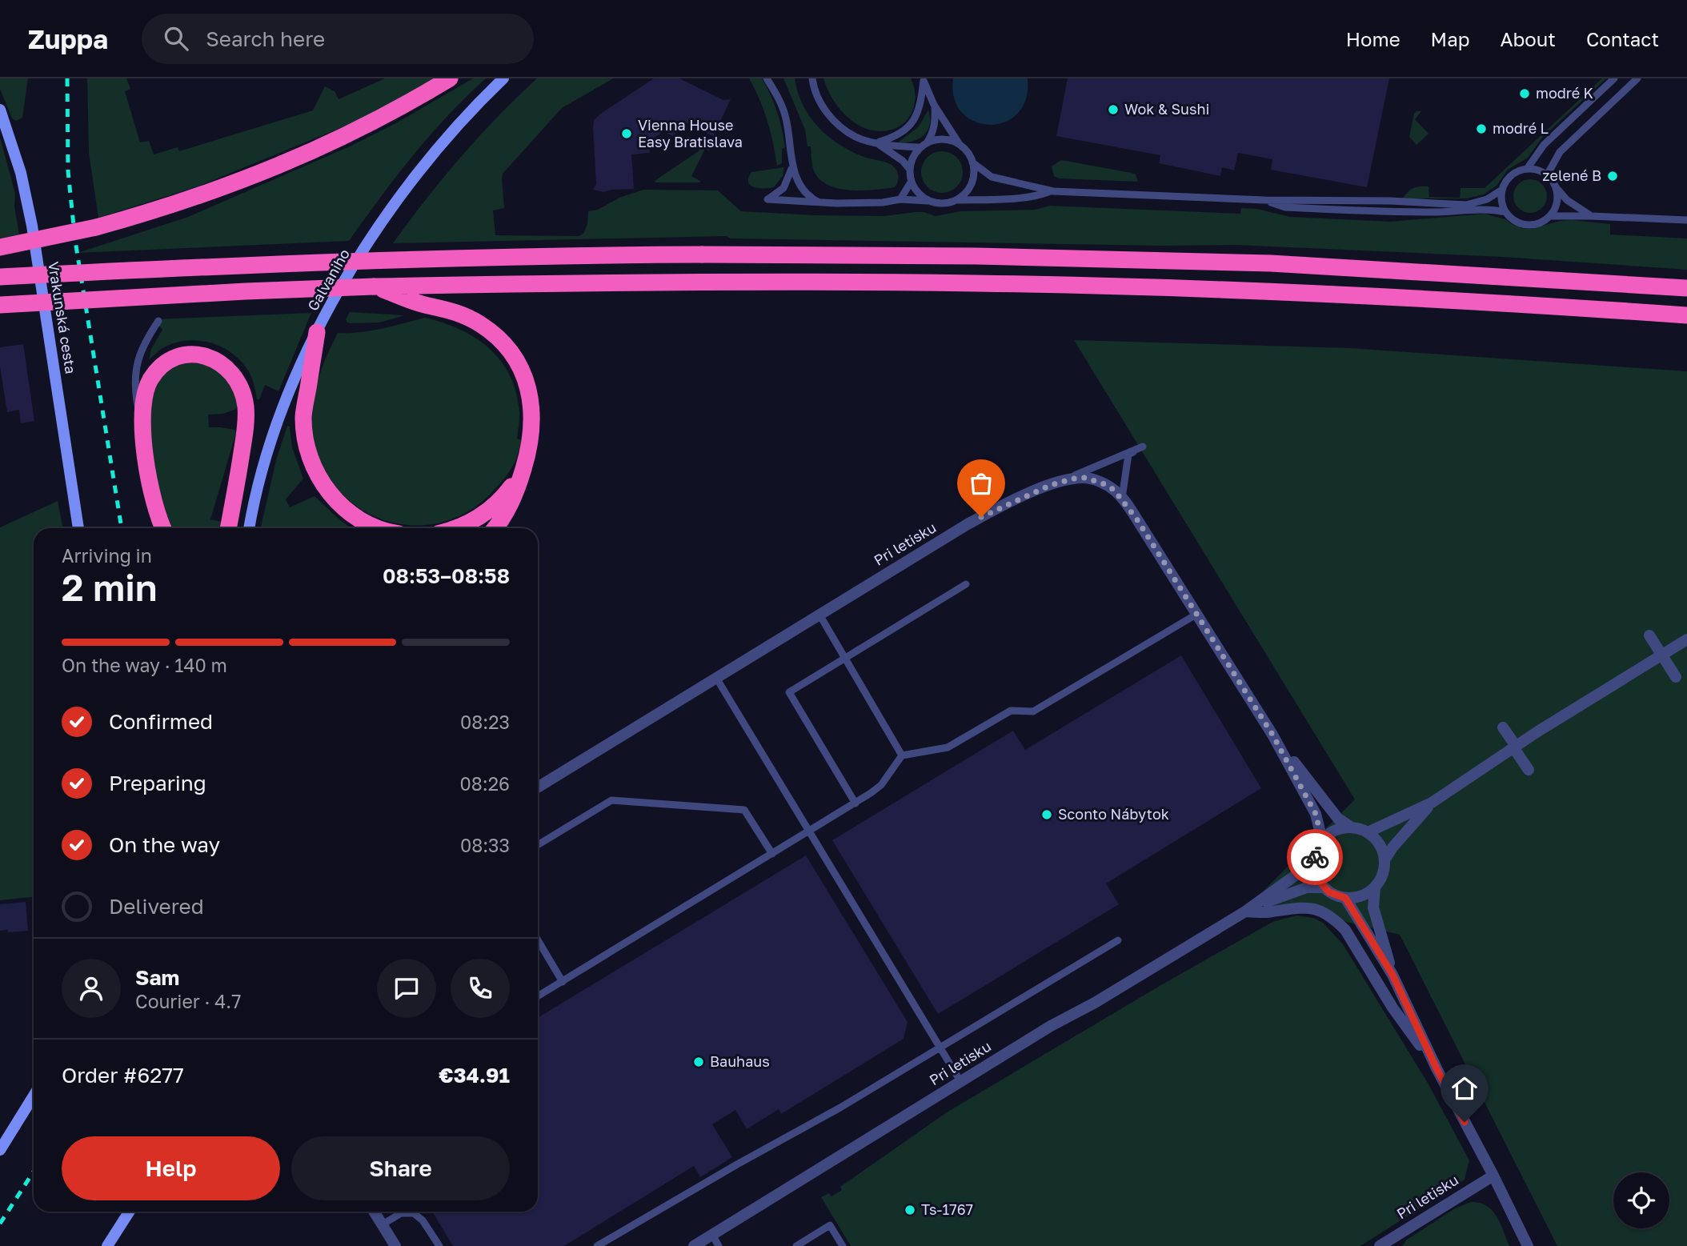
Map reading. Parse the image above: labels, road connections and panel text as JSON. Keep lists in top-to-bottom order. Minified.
{"streets":{"main road":["Galvaniho","Vrakunská cesta"],"street":["Pri letisku"]},"places":["modré K","Wok & Sushi","modré L","Vienna House Easy Bratislava","zelené B","Sconto Nábytok","Bauhaus","Ts-1767"],"page":{"header":"Zuppa","search":"Search here","nav":["Home","Map","About","Contact"],"heading":["2 min","Arriving in","08:53–08:58"],"panel":["Sam","Courier · 4.7","Order #6277","€34.91"],"bar":"On the way · 140 m","list":[["Confirmed","08:23"],["Preparing","08:26"],["On the way","08:33"],"Delivered"],"buttons":["Help","Share"]}}
